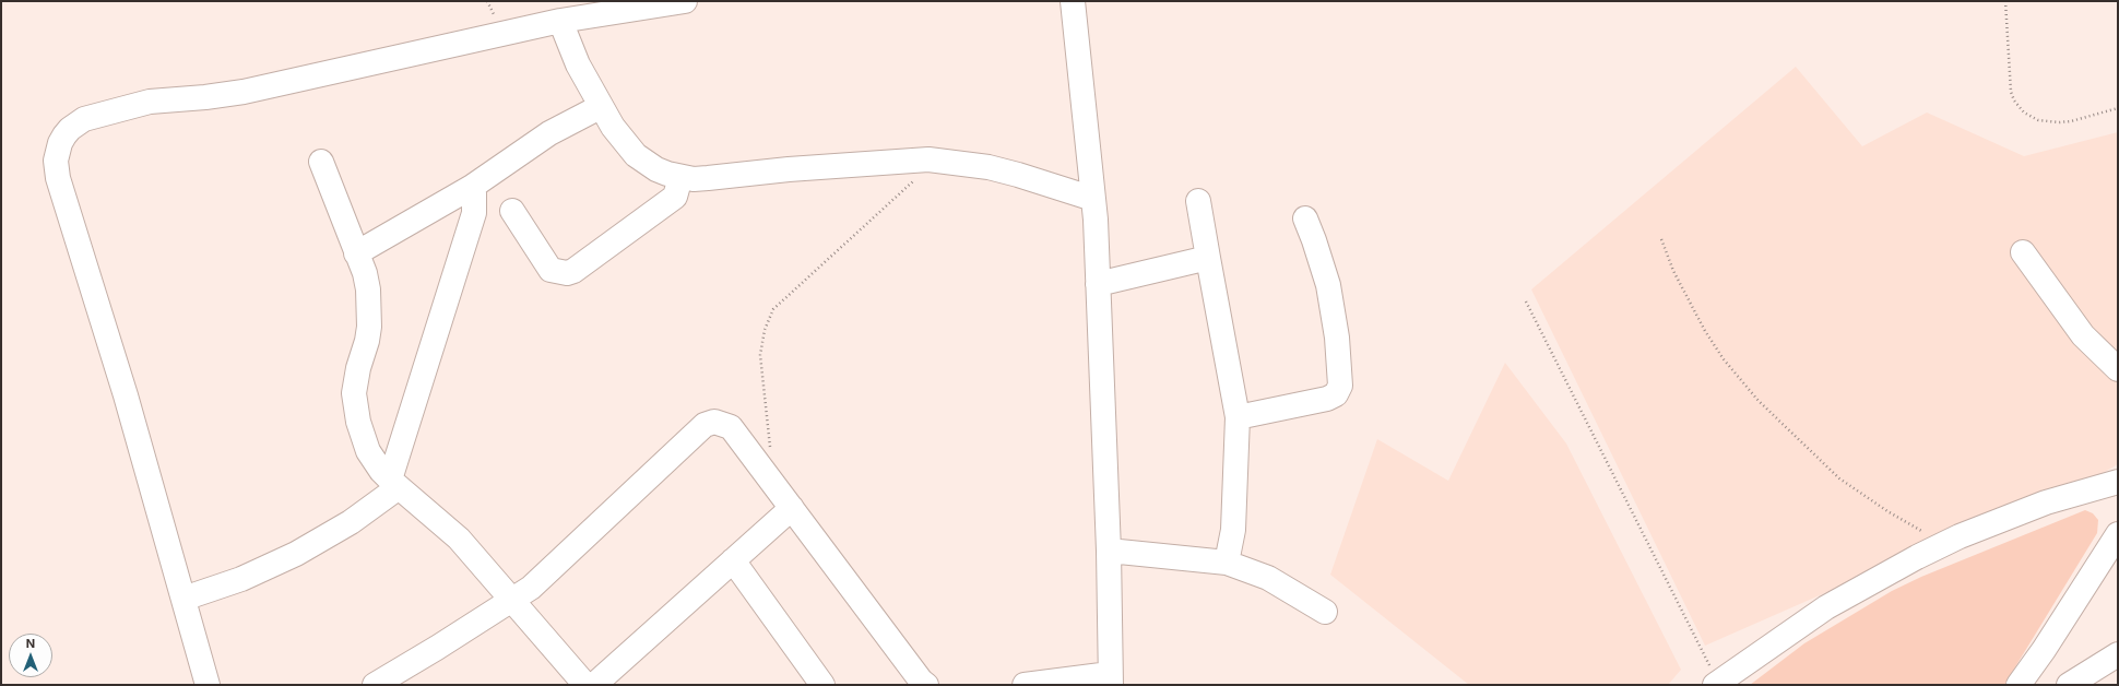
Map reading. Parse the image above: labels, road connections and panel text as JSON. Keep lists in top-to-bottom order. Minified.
{"north":"top"}
